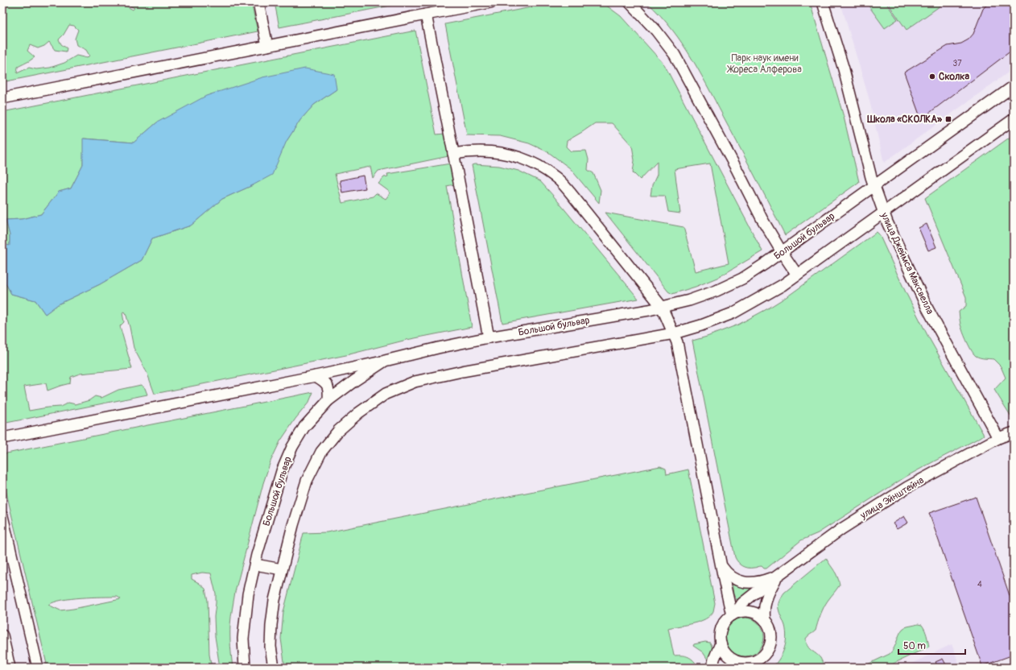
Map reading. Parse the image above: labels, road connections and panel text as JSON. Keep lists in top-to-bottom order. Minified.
{"streets":{"street":["Большой бульвар","улица Джеймса Максвелла","улица Эйнштейна"]},"crossings":[["Большой бульвар","улица Джеймса Максвелла"],["улица Джеймса Максвелла","улица Эйнштейна"]],"parks":["Парк наук имени Жореса Алферова"],"places":{"other":["Сколка"],"transit":["Школа «СКОЛКА»"]},"house_numbers":["37","4"],"scale_bar":"50 m"}
